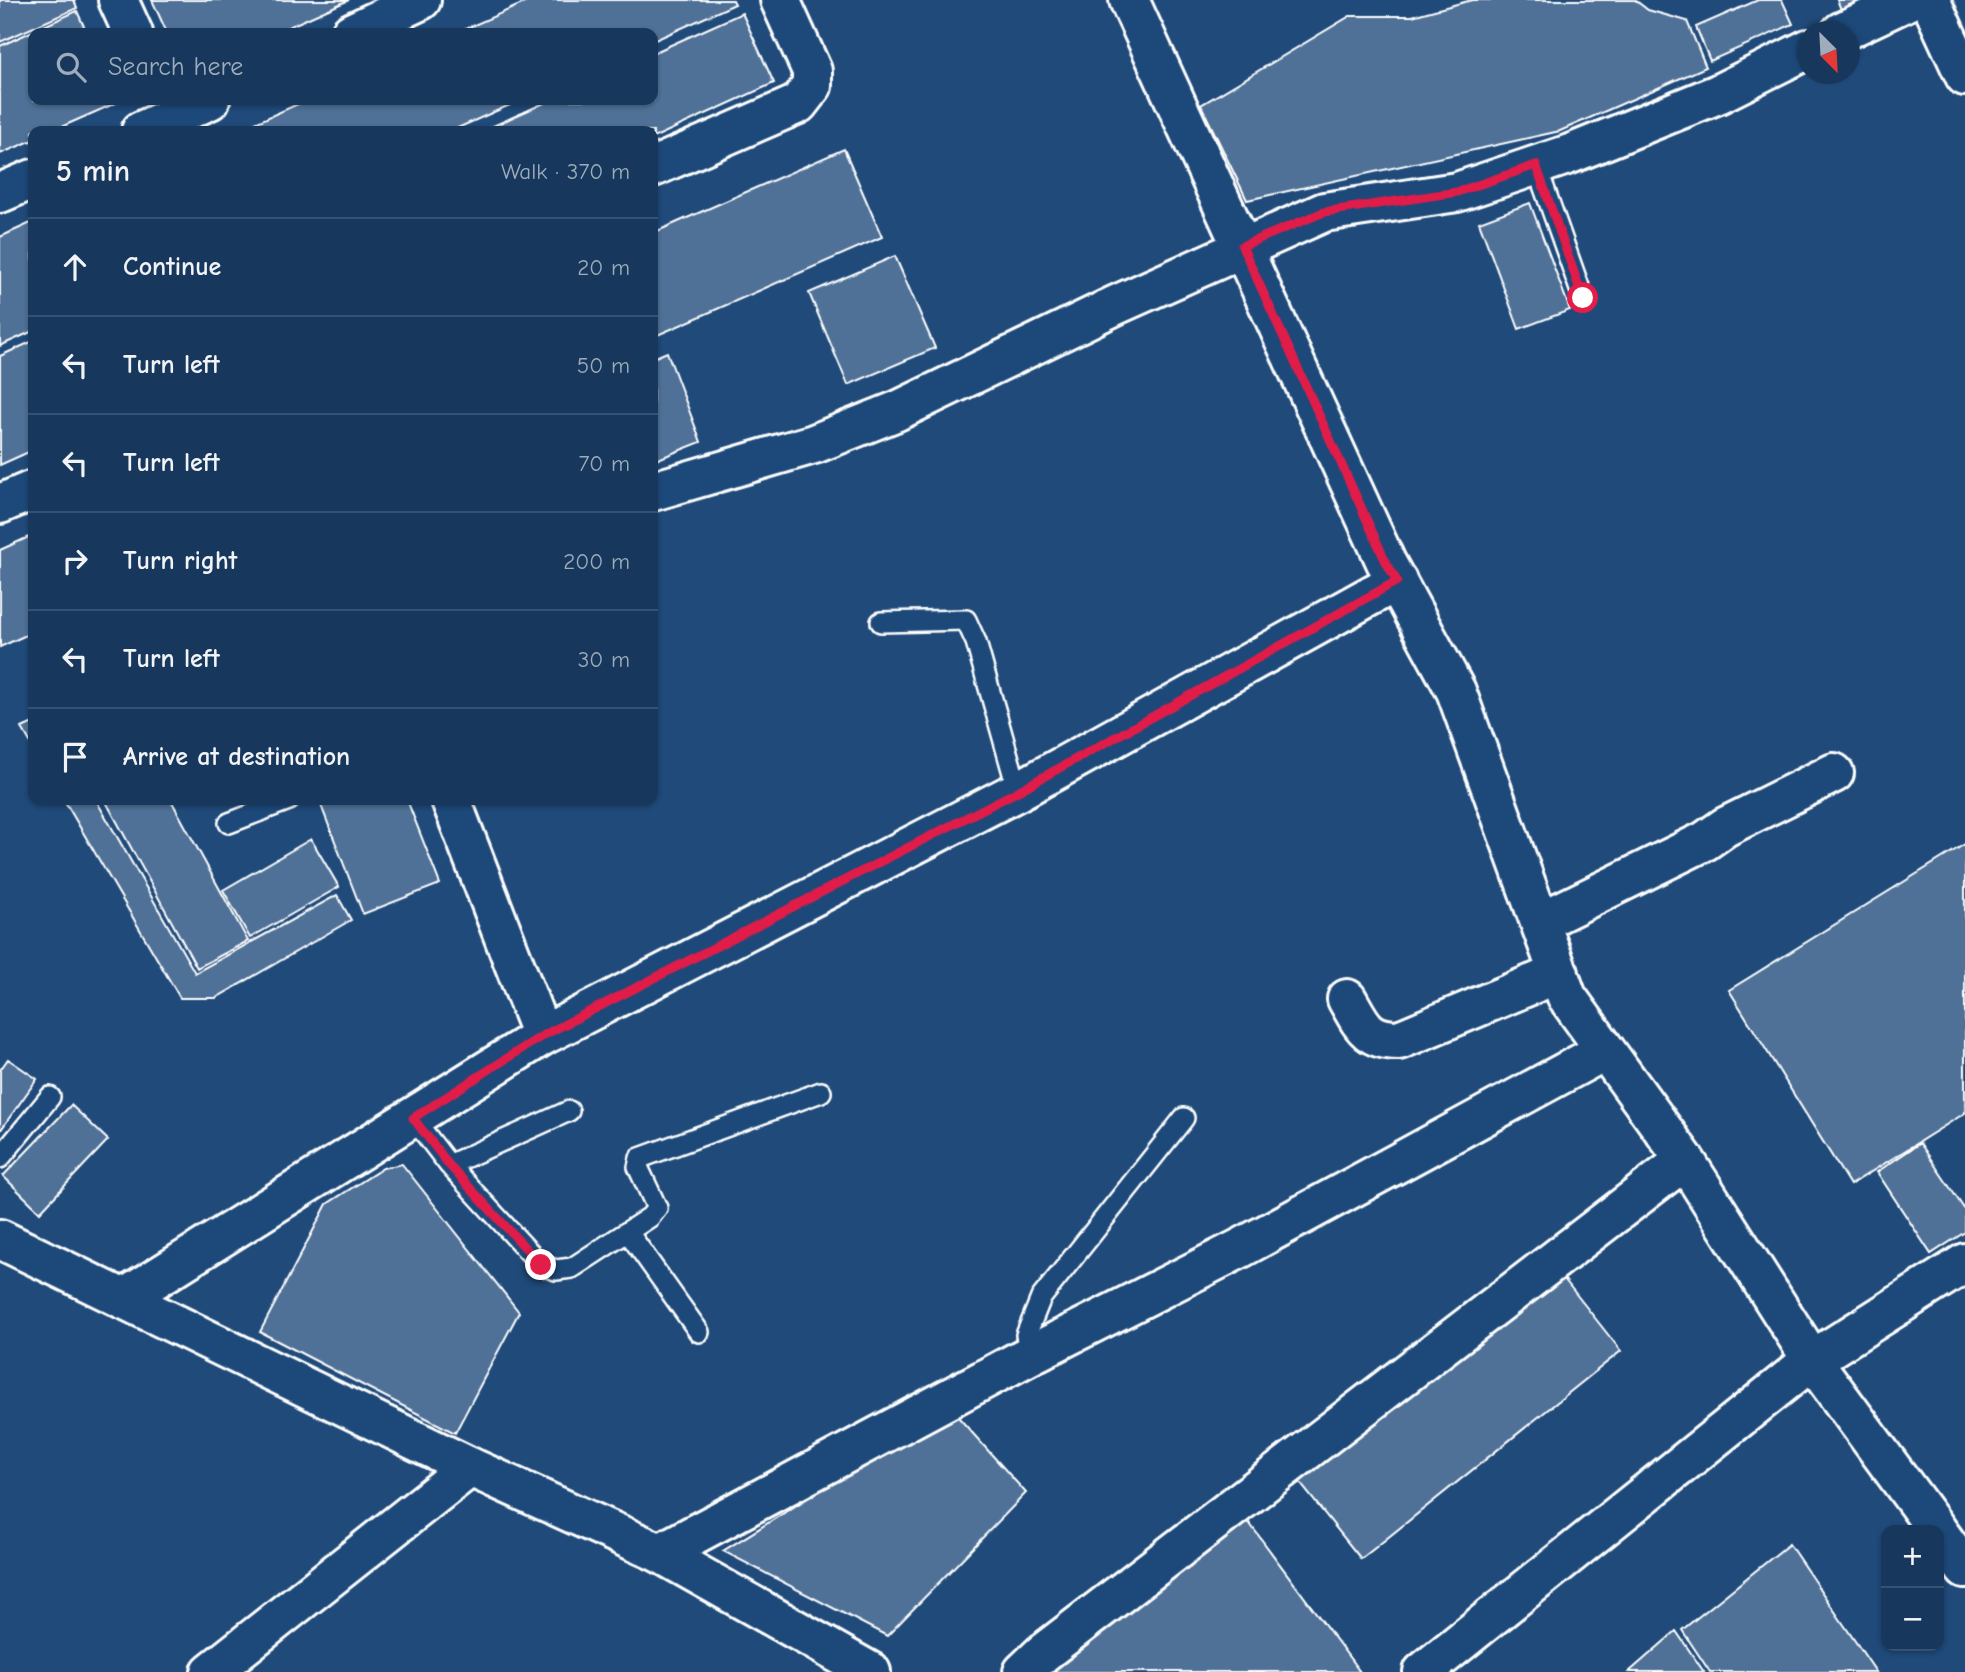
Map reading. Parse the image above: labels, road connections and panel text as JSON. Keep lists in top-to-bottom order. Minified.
{"north":"bottom right","page":{"search":"Search here","heading":["5 min","Walk · 370 m"],"list":[["Continue","20 m"],["Turn left","50 m"],["Turn left","70 m"],["Turn right","200 m"],["Turn left","30 m"],"Arrive at destination"],"map_buttons":["+","−"]}}
